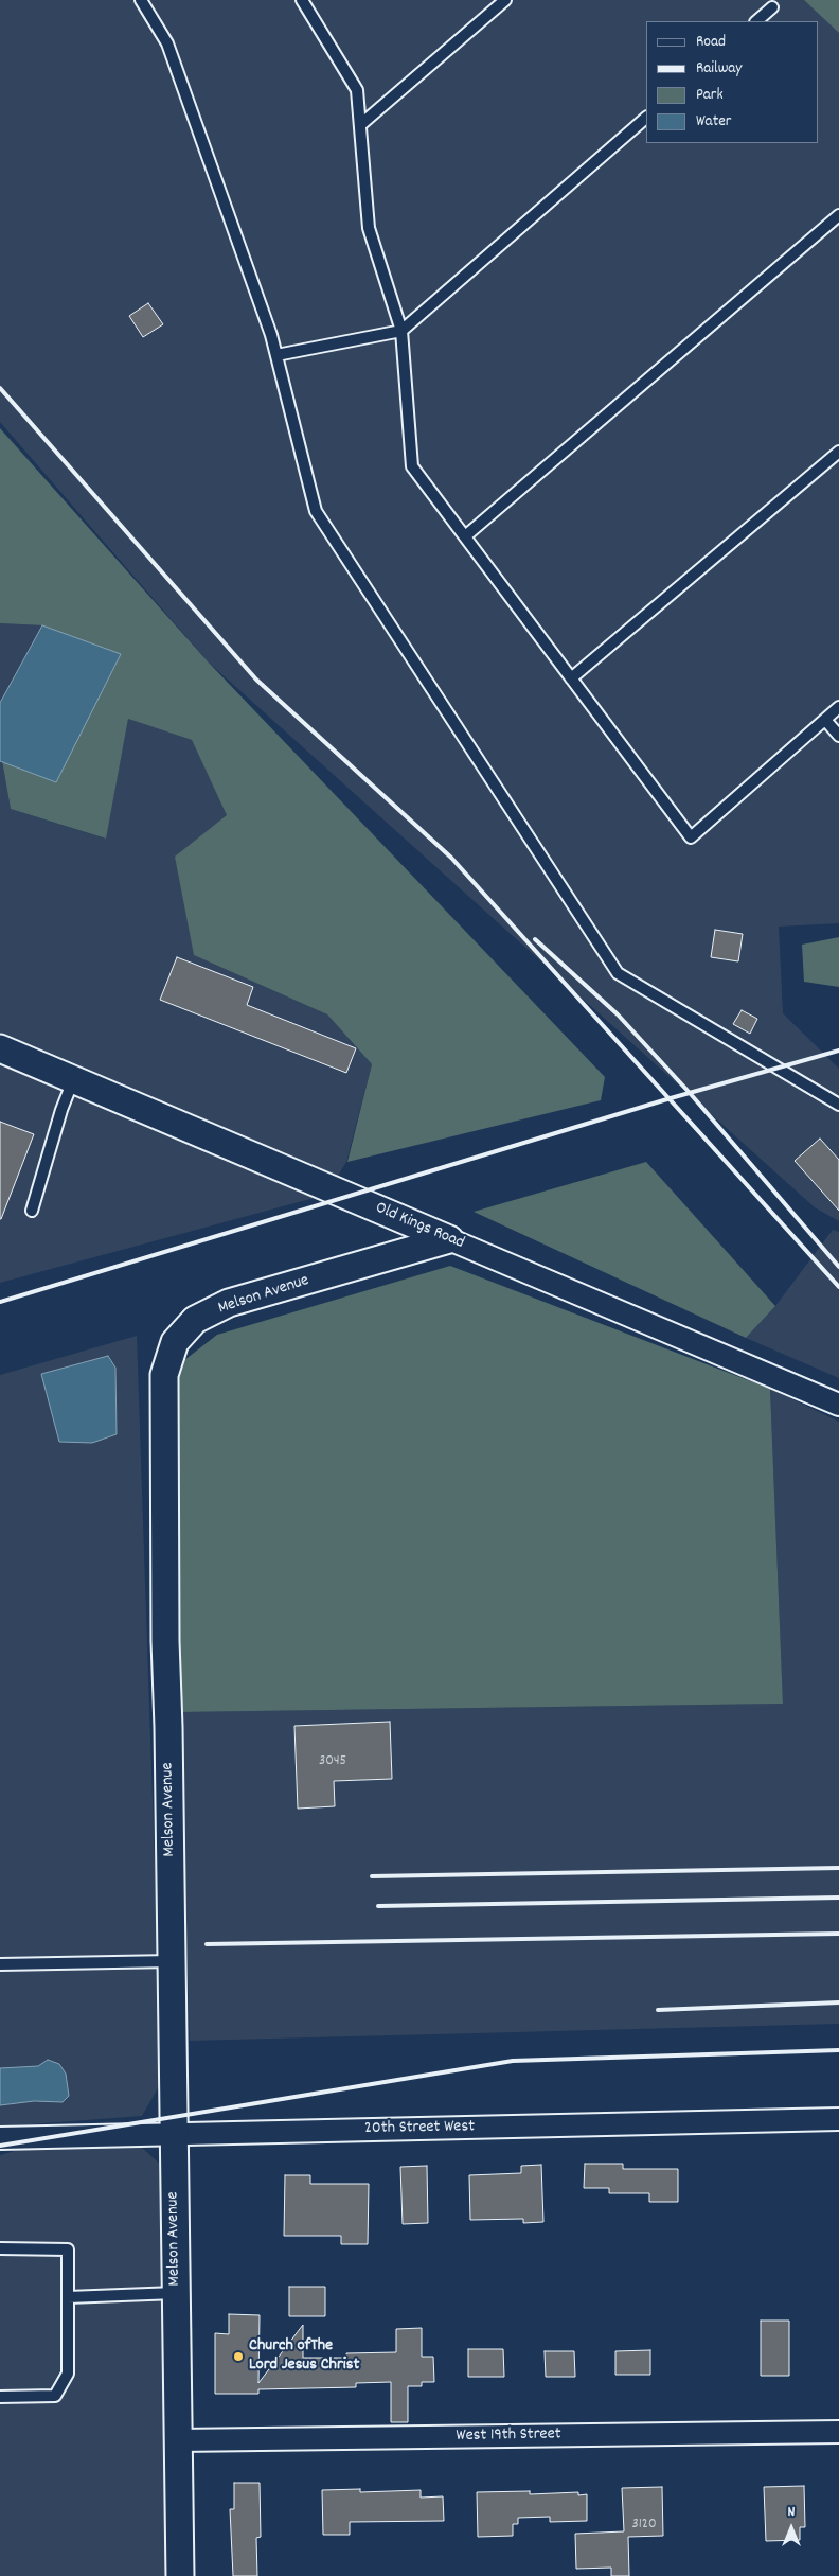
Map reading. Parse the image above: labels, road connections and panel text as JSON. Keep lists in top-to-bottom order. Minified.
{"streets":{"street":["Old Kings Road","Melson Avenue","20th Street West","West 19th Street"]},"crossings":[["Old Kings Road","Melson Avenue"],["Melson Avenue","20th Street West"],["Melson Avenue","West 19th Street"]],"places":["Church ofThe Lord Jesus Christ"],"house_numbers":["3045","3120"],"legend":["Road","Railway","Park","Water"],"north":"top"}
